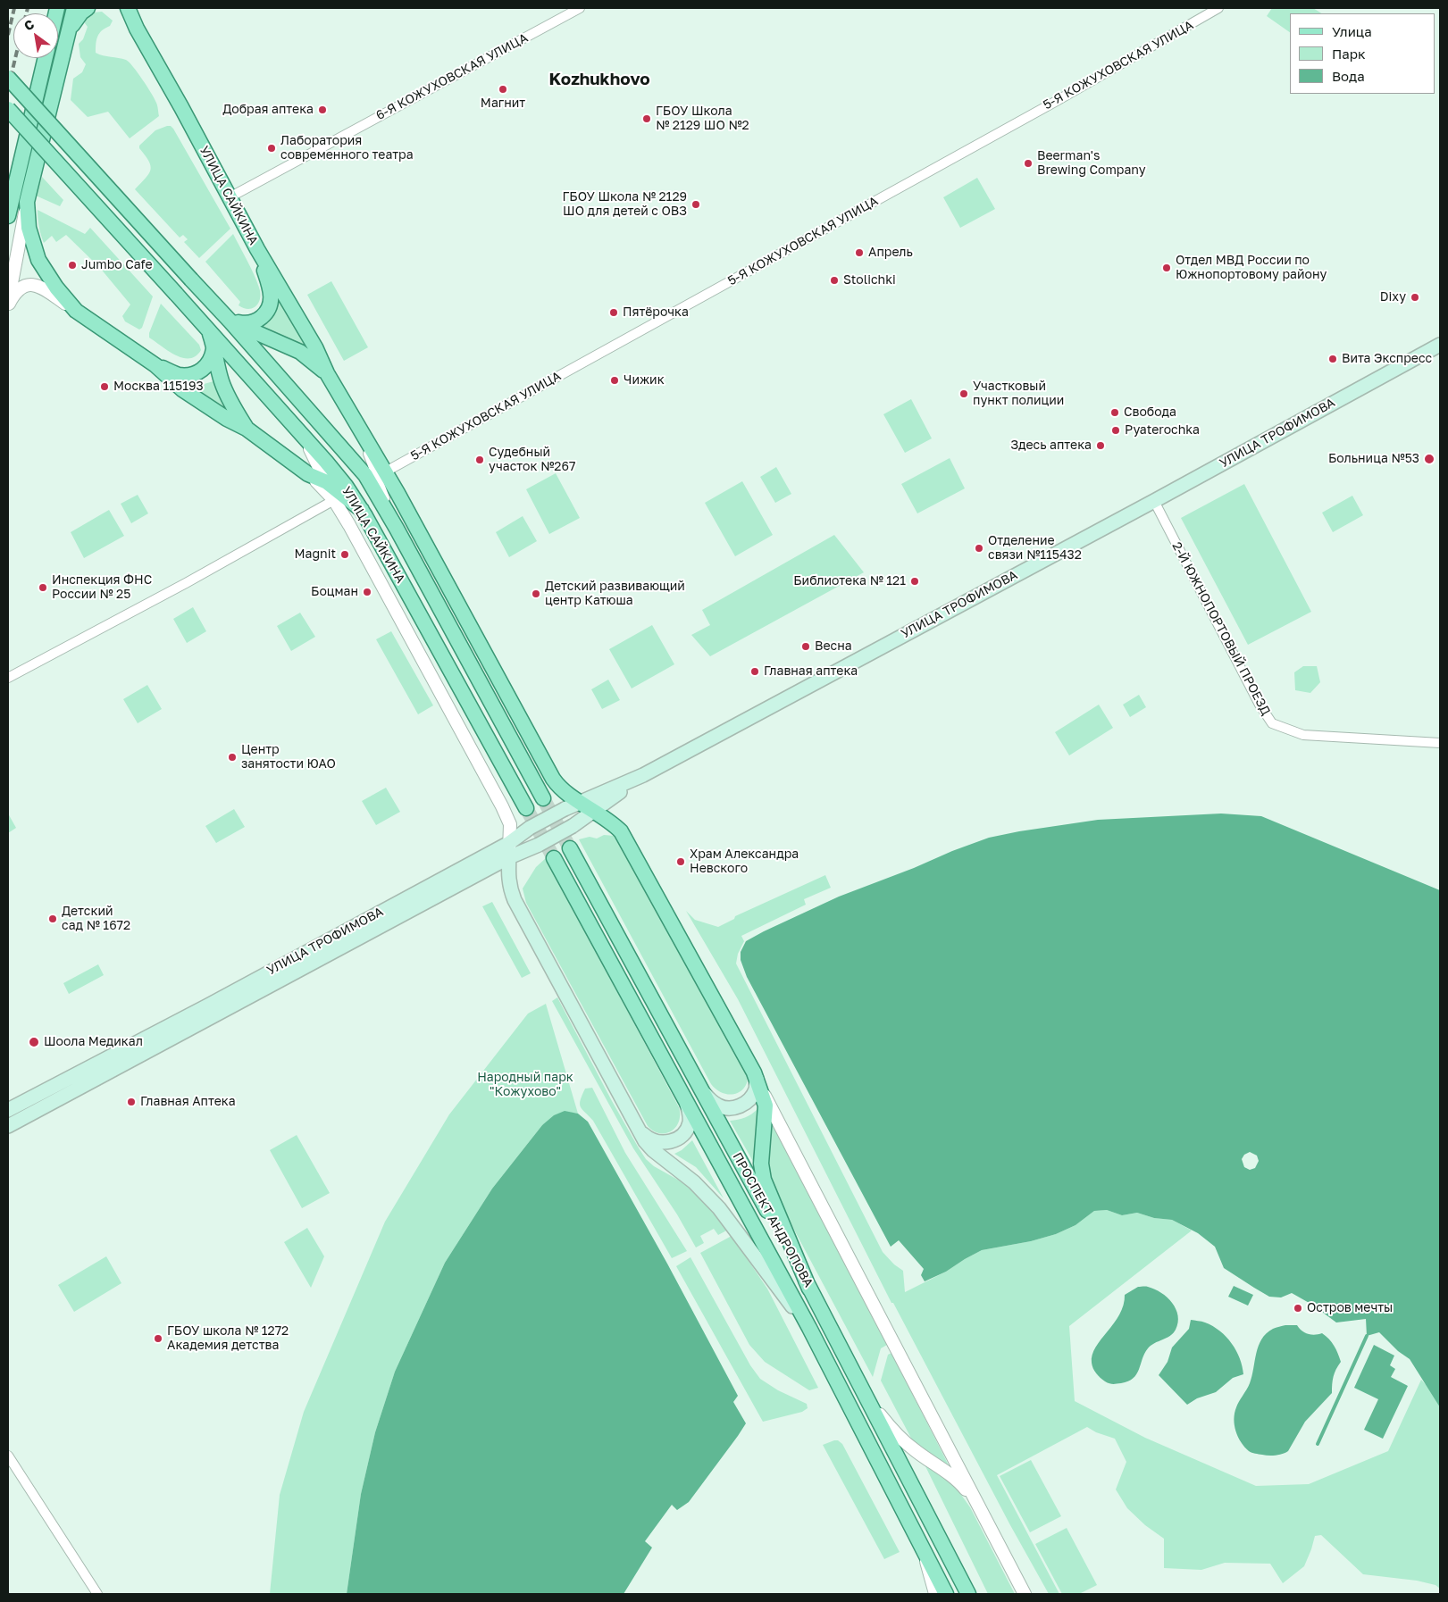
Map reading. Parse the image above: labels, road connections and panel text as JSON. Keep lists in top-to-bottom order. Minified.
{"streets":{"main road":["УЛИЦА САЙКИНА","УЛИЦА ТРОФИМОВА","ПРОСПЕКТ АНДРОПОВА"],"street":["5-Я КОЖУХОВСКАЯ УЛИЦА","6-Я КОЖУХОВСКАЯ УЛИЦА","2-Й ЮЖНОПОРТОВЫЙ ПРОЕЗД"]},"crossings":[["6-Я КОЖУХОВСКАЯ УЛИЦА","УЛИЦА САЙКИНА"],["УЛИЦА ТРОФИМОВА","2-Й ЮЖНОПОРТОВЫЙ ПРОЕЗД"]],"districts":["Kozhukhovo"],"parks":["Народный парк \"Кожухово\""],"places":["Магнит","Добрая аптека","ГБОУ Школа № 2129 ШО №2","Лаборатория современного театра","Beerman's Brewing Company","ГБОУ Школа № 2129 ШО для детей с ОВЗ","Апрель","Jumbo Cafe","Отдел МВД России по Южнопортовому району","Stolichki","Dixy","Пятёрочка","Вита Экспресс","Чижик","Москва 115193","Участковый пункт полиции","Свобода","Pyaterochka","Здесь аптека","Больница №53","Судебный участок №267","Отделение связи №115432","Magnit","Библиотека № 121","Инспекция ФНС России № 25","Боцман","Детский развивающий центр Катюша","Весна","Главная аптека","Центр занятости ЮАО","Храм Александра Невского","Детский сад № 1672","Шоола Медикал","Главная Аптека","Остров мечты","ГБОУ школа № 1272 Академия детства"],"legend":["Улица","Парк","Вода"],"north":"top left"}
